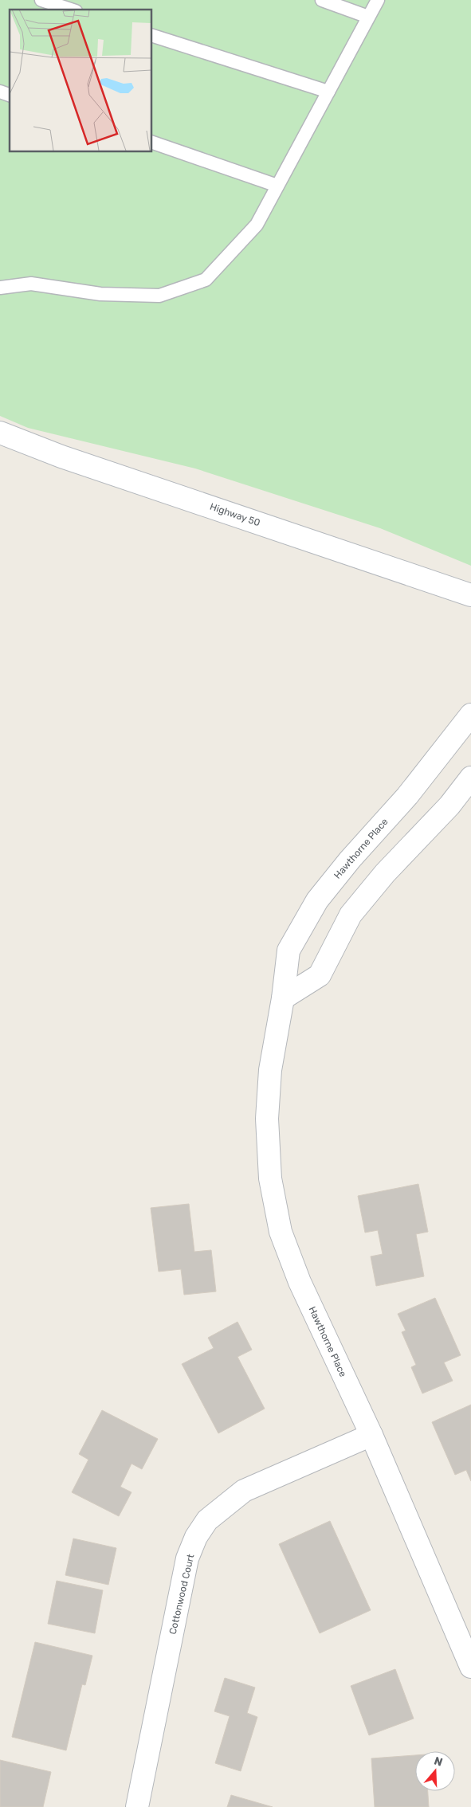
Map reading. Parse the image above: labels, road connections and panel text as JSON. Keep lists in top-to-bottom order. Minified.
{"streets":{"street":["Highway 50","Hawthorne Place","Cottonwood Court"]},"crossings":[["Hawthorne Place","Cottonwood Court"]],"north":"top"}
